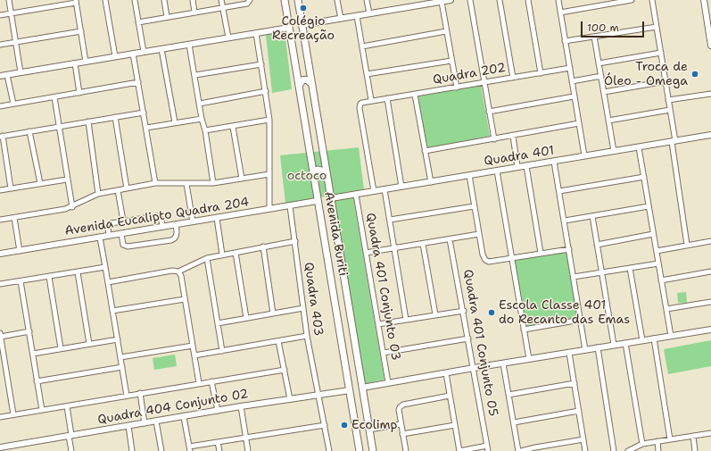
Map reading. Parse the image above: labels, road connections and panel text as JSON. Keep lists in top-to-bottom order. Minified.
{"streets":{"main road":["Avenida Buriti"],"street":["Quadra 202","Quadra 401","Avenida Eucalipto Quadra 204","Quadra 401 Conjunto 03","Quadra 403","Quadra 401 Conjunto 05","Quadra 404 Conjunto 02"]},"crossings":[["Quadra 401","Avenida Buriti"],["Quadra 401","Quadra 401 Conjunto 03"],["Avenida Eucalipto Quadra 204","Avenida Buriti"],["Avenida Eucalipto Quadra 204","Quadra 403"],["Avenida Buriti","Quadra 404 Conjunto 02"],["Quadra 403","Quadra 404 Conjunto 02"]],"parks":["octoco"],"places":["Colégio Recreação","Troca de Óleo - Omega","Escola Classe 401 do Recanto das Emas","Ecolimp"],"scale_bar":"100 m"}
